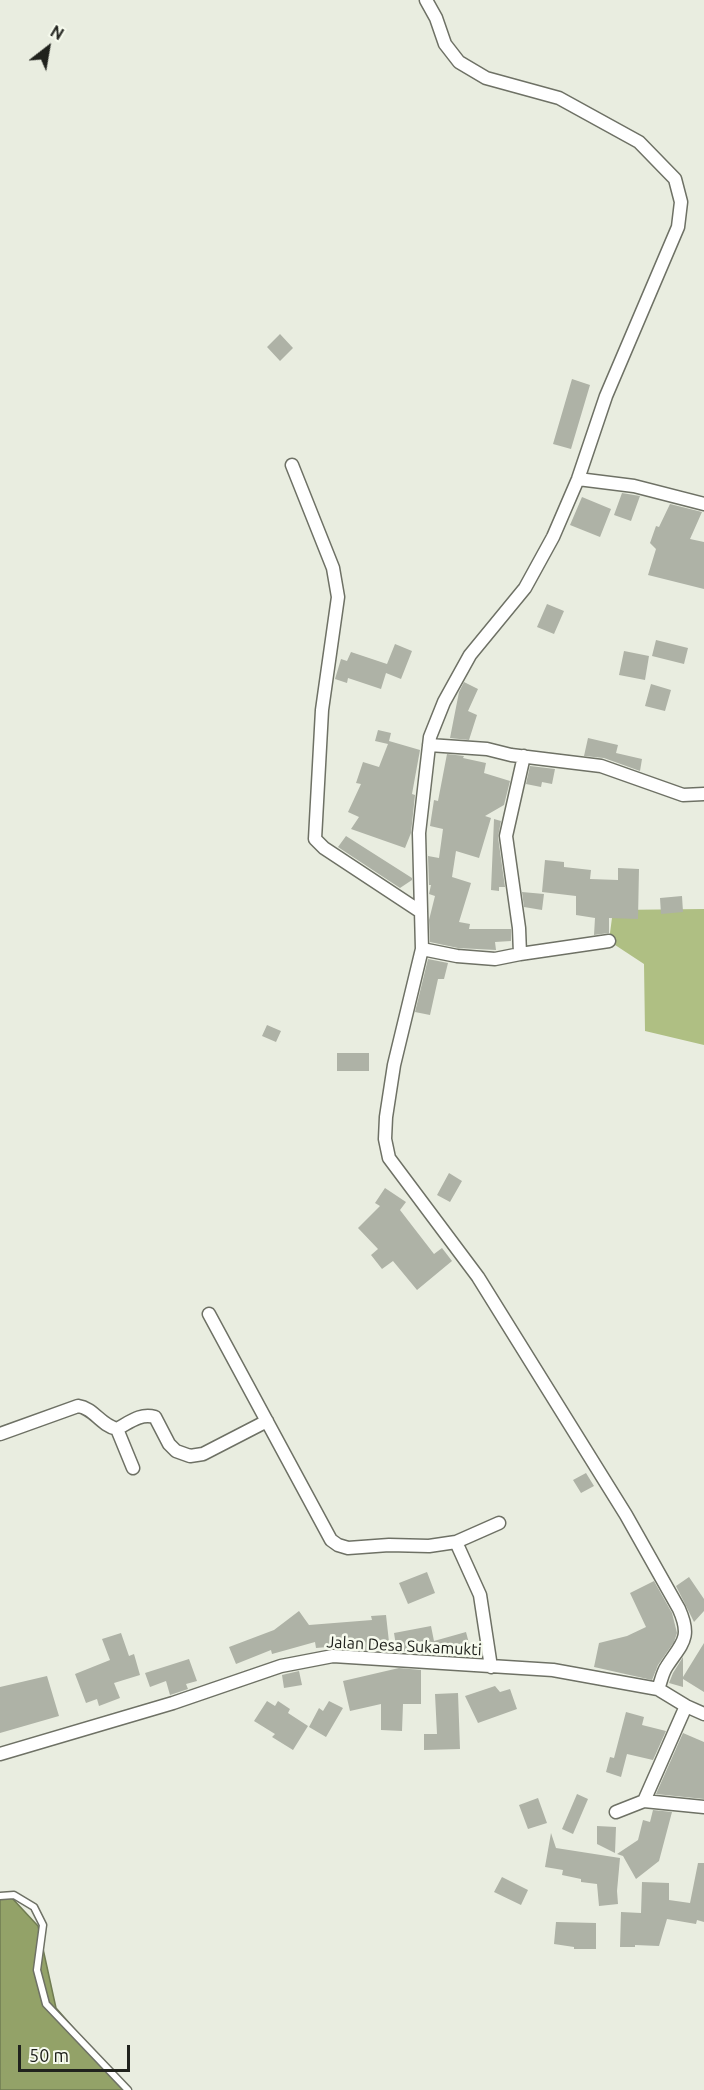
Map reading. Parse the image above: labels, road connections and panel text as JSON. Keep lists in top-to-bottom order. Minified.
{"streets":{"street":["Jalan Desa Sukamukti"]},"scale_bar":"50 m","north":"top right"}
